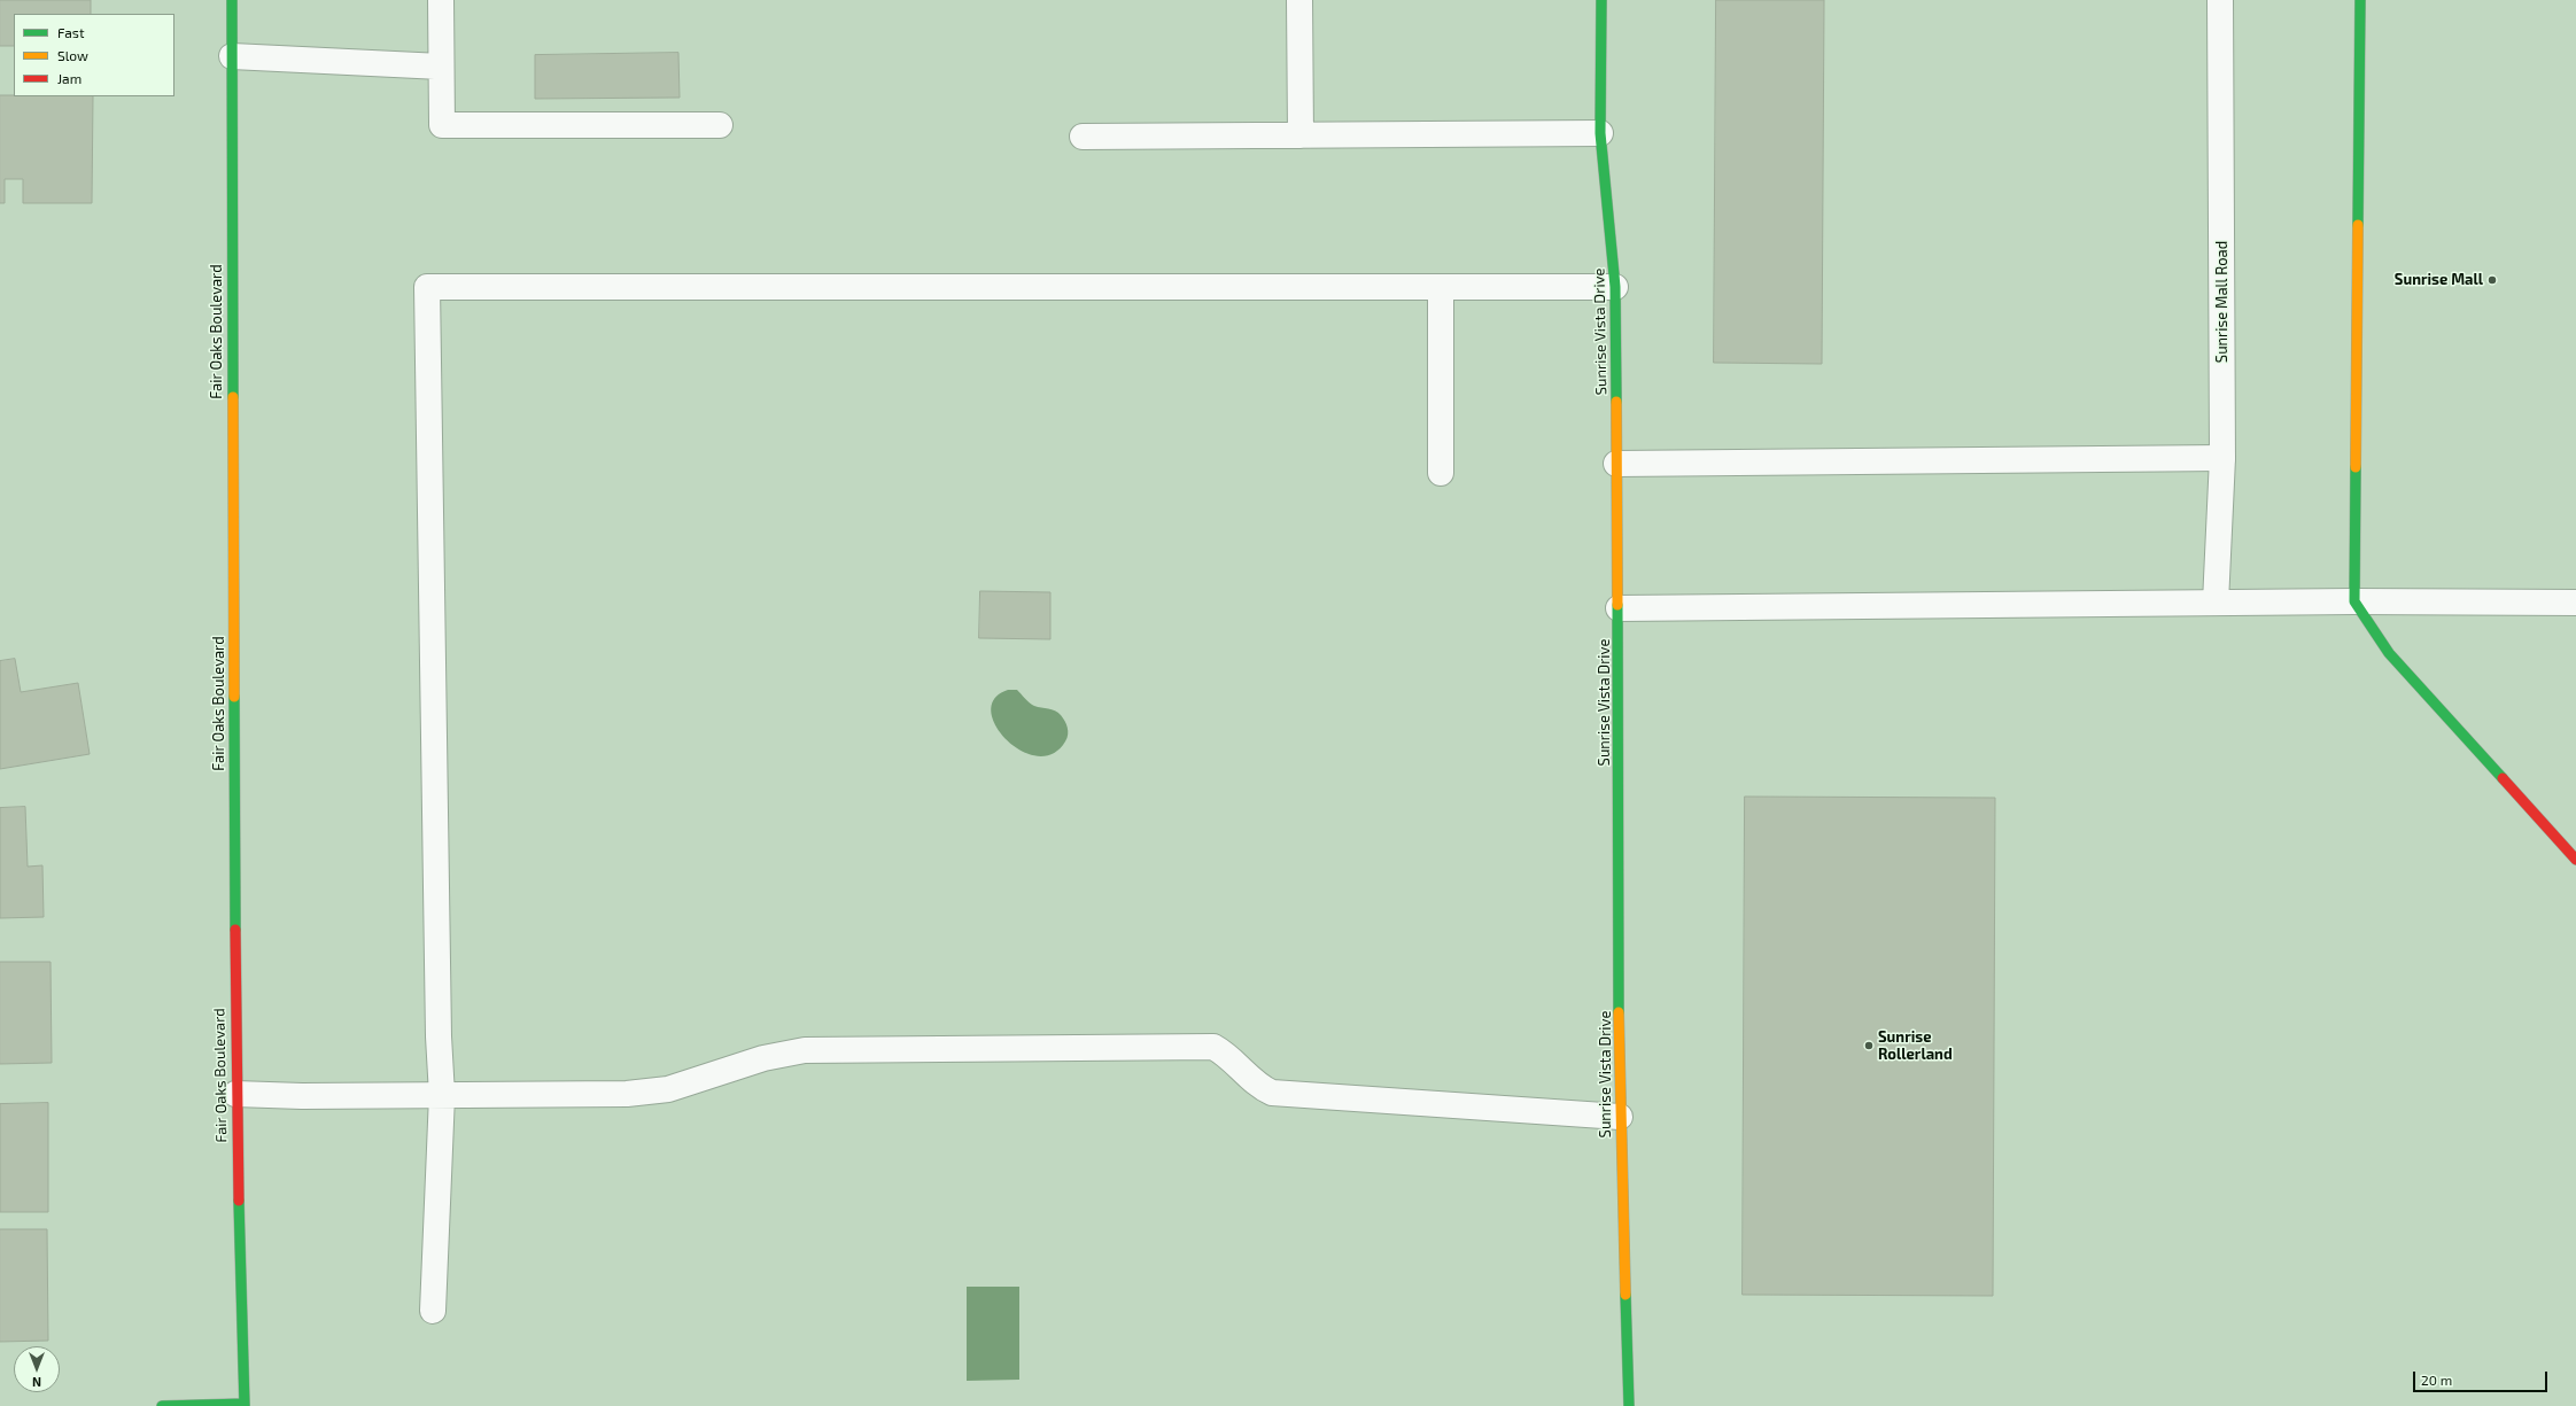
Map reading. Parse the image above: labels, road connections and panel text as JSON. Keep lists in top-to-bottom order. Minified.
{"streets":{"street":["Sunrise Mall Road","Fair Oaks Boulevard","Sunrise Vista Drive"]},"places":["Sunrise Mall","Sunrise Rollerland"],"legend":["Fast","Slow","Jam"],"scale_bar":"20 m","north":"bottom"}
